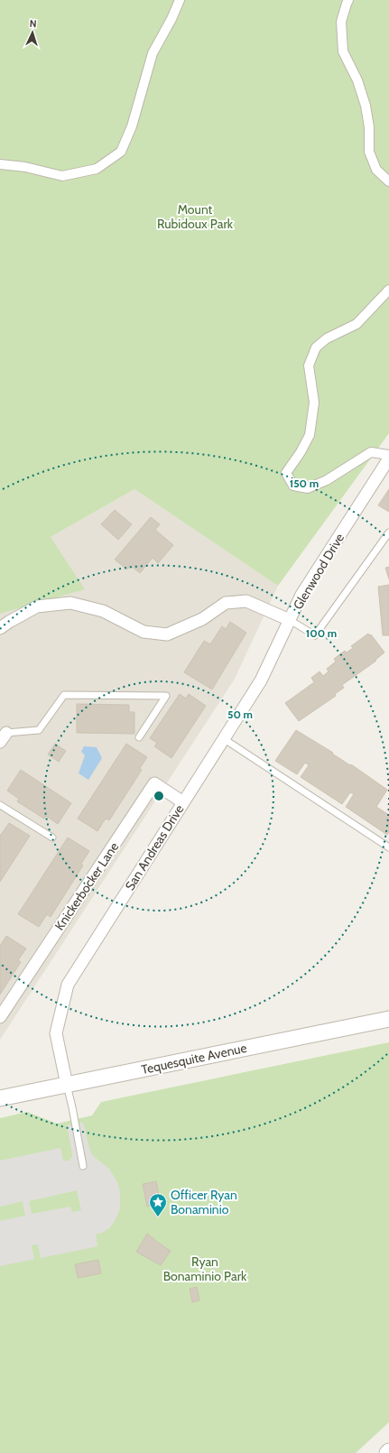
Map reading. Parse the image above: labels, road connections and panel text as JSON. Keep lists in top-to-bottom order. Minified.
{"streets":{"street":["Glenwood Drive","San Andreas Drive","Knickerbocker Lane","Tequesquite Avenue"]},"crossings":[["Glenwood Drive","San Andreas Drive"],["San Andreas Drive","Knickerbocker Lane"],["San Andreas Drive","Tequesquite Avenue"]],"parks":["Mount Rubidoux Park","Ryan Bonaminio Park"],"places":{"place":["Officer Ryan Bonaminio"]},"north":"top","rings":["150 m","100 m","50 m"]}
